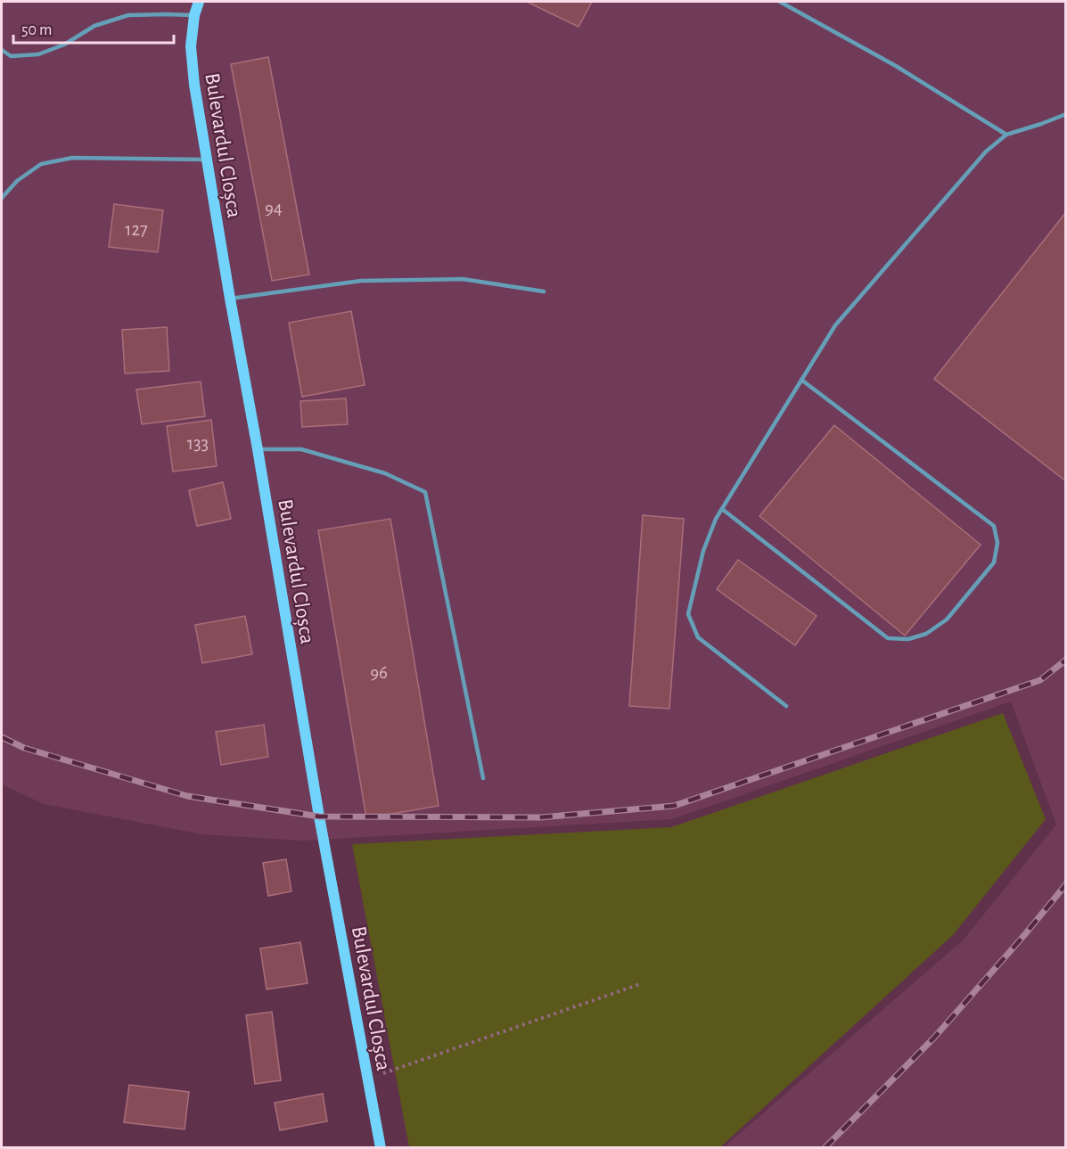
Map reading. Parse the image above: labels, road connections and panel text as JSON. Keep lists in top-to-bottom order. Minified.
{"streets":{"main road":["Bulevardul Cloșca"]},"house_numbers":["94","127","133","96"],"scale_bar":"50 m"}
